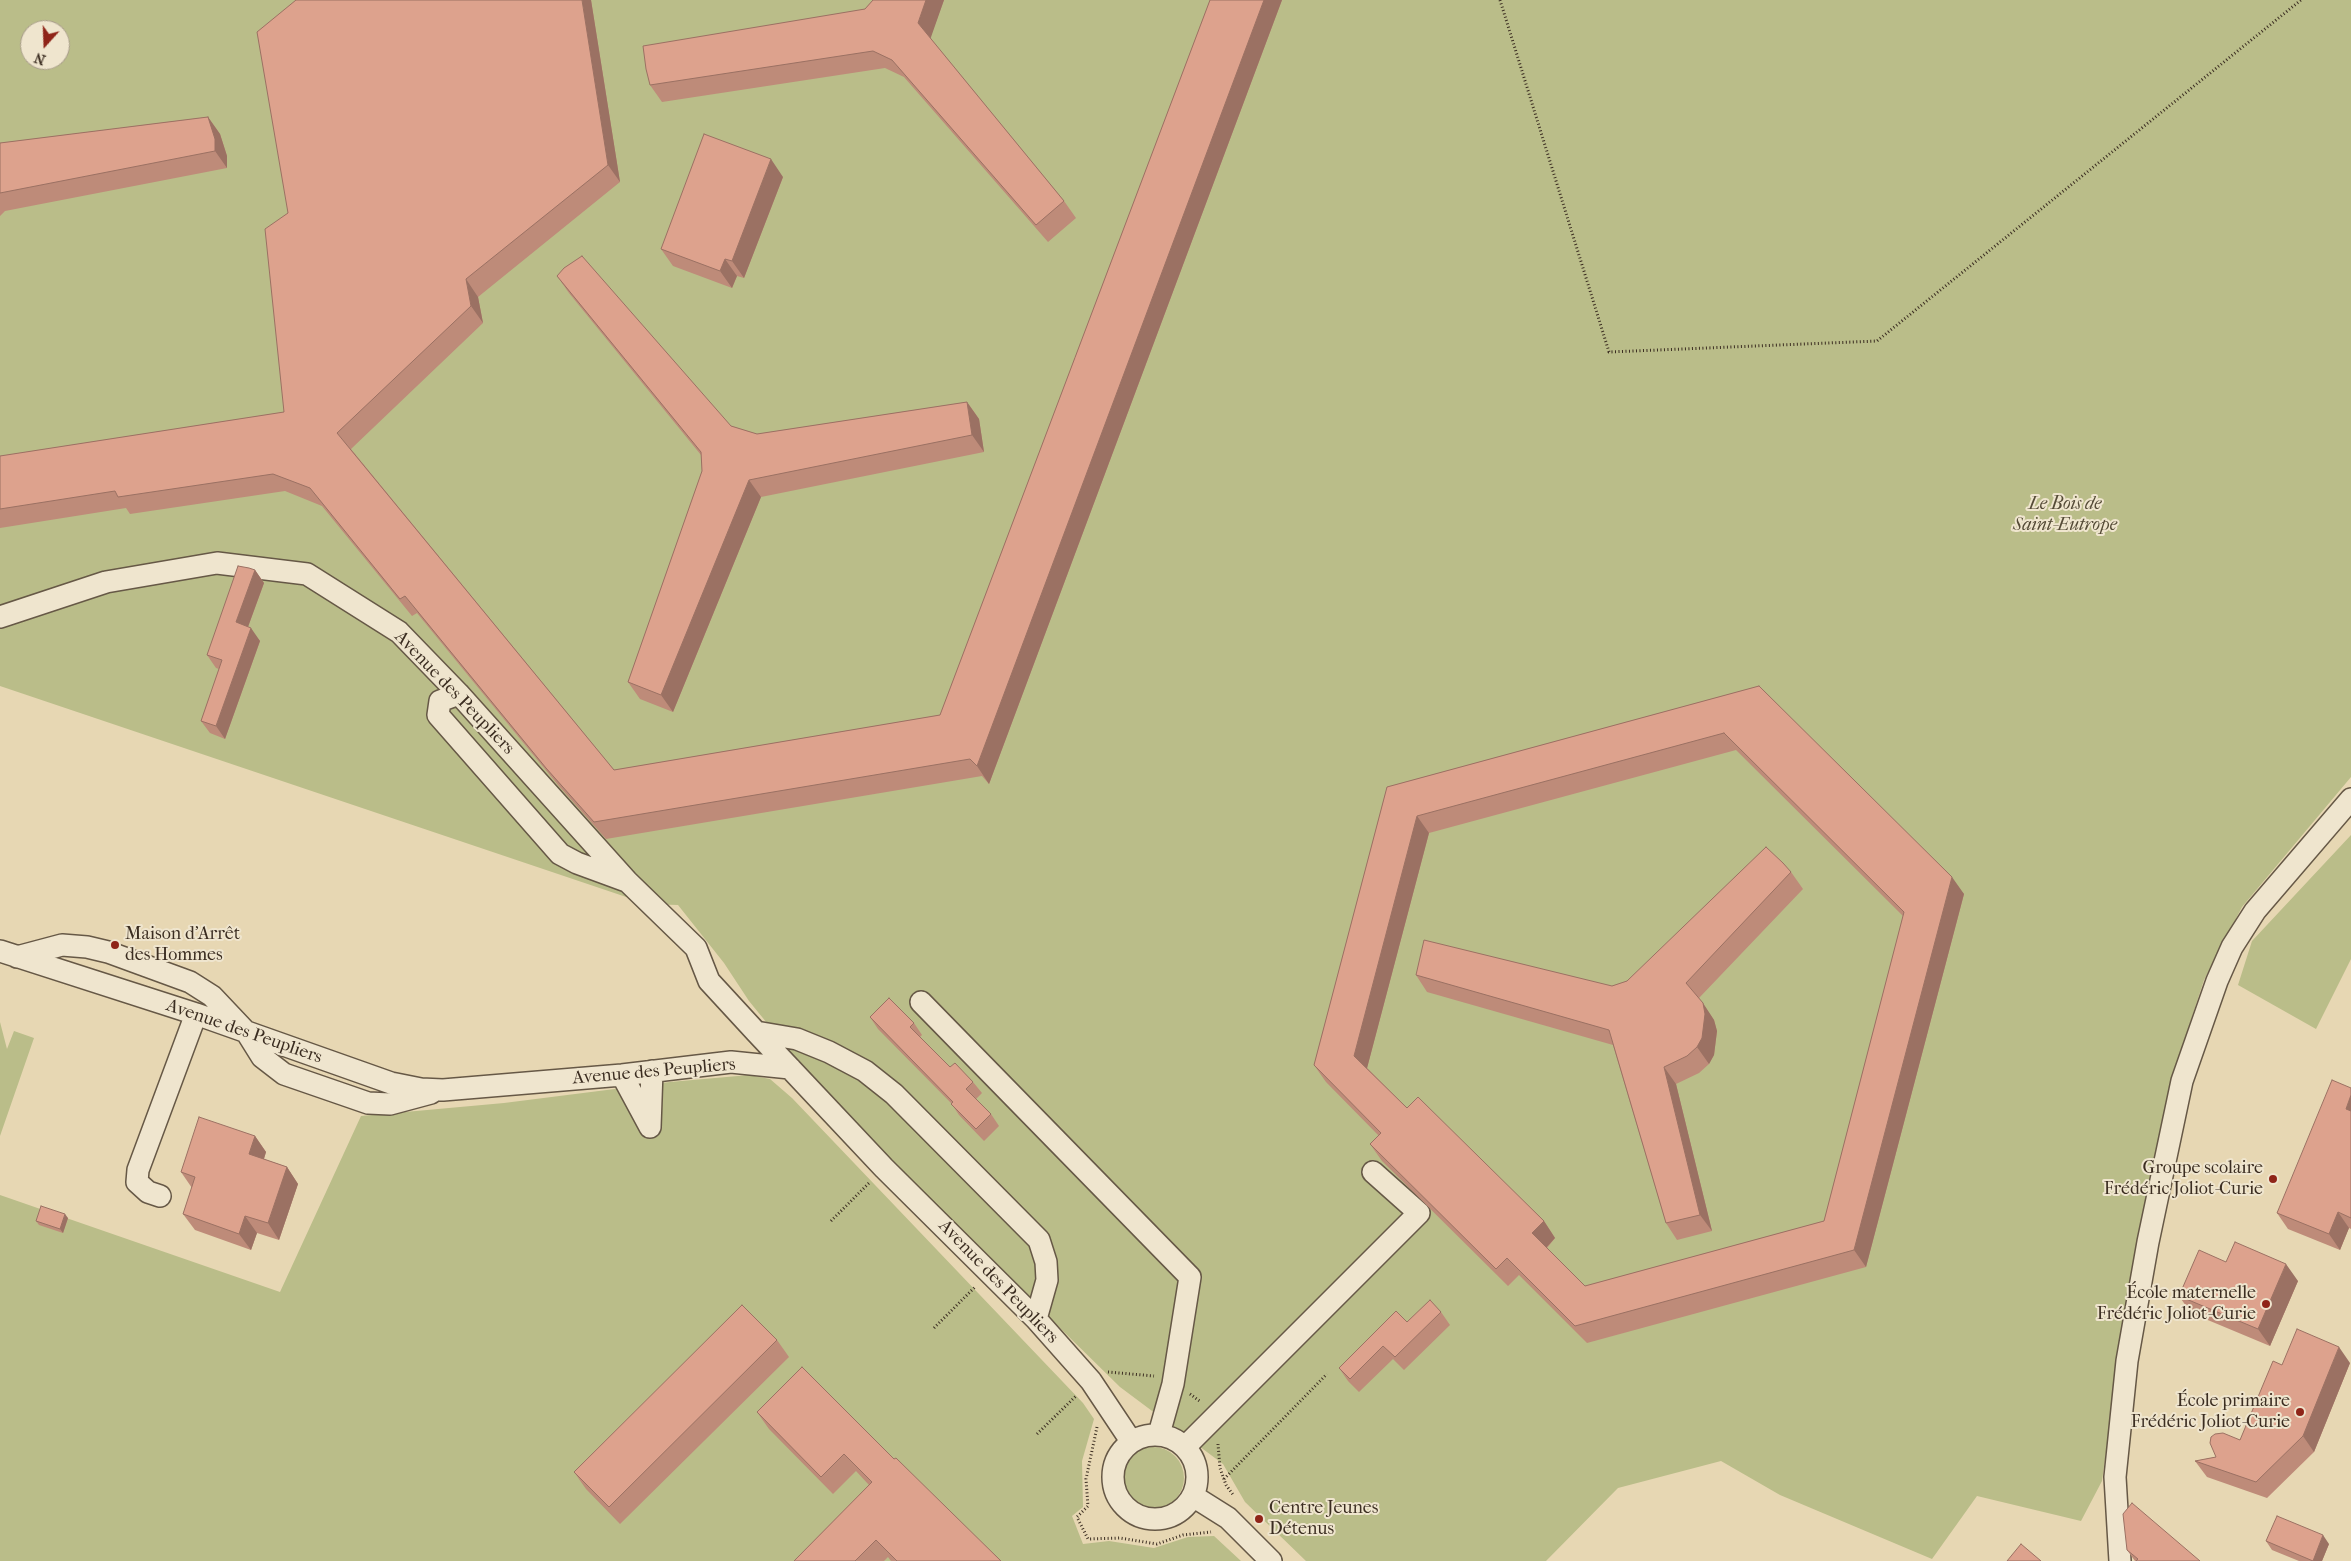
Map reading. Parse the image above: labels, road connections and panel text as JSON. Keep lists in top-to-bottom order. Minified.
{"streets":{"street":["Avenue des Peupliers"]},"parks":["Le Bois de Saint-Eutrope"],"places":["Maison d'Arrêt des Hommes","Groupe scolaire Frédéric Joliot-Curie","École maternelle Frédéric Joliot-Curie","École primaire Frédéric Joliot-Curie","Centre Jeunes Détenus"],"north":"bottom"}
